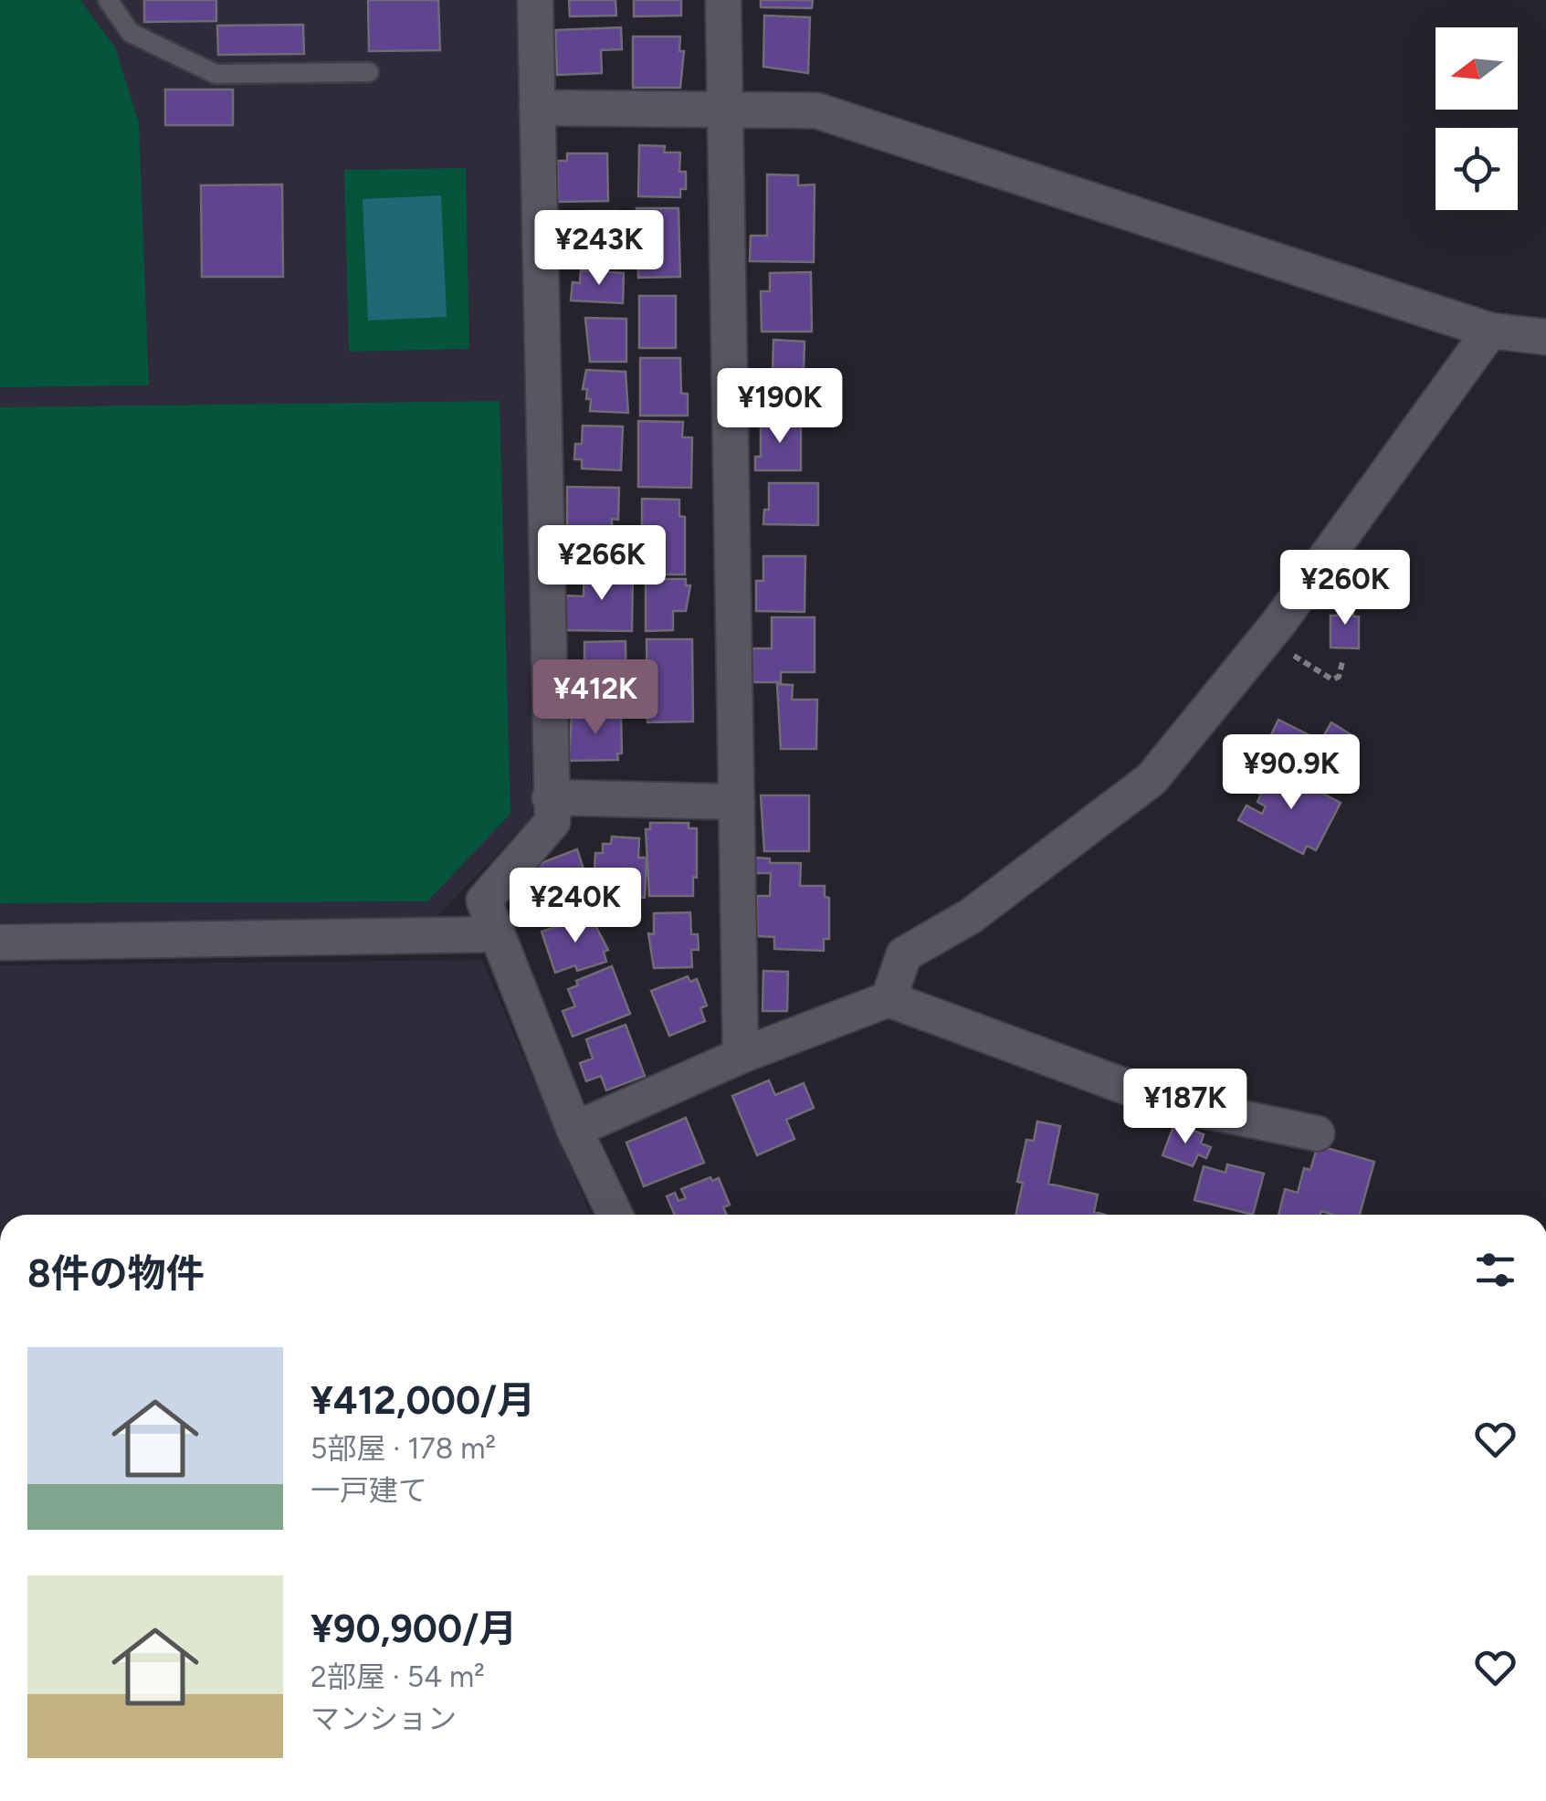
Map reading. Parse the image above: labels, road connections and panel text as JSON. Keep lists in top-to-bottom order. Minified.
{"north":"left","page":{"price":["¥243K","¥190K","¥266K","¥260K","¥412K","¥90.9K","¥240K","¥187K"],"heading":"8件の物件","list":[{"name":"¥412,000/月","note":"5部屋 · 178 m² · 一戸建て"},{"name":"¥90,900/月","note":"2部屋 · 54 m² · マンション"}]}}
